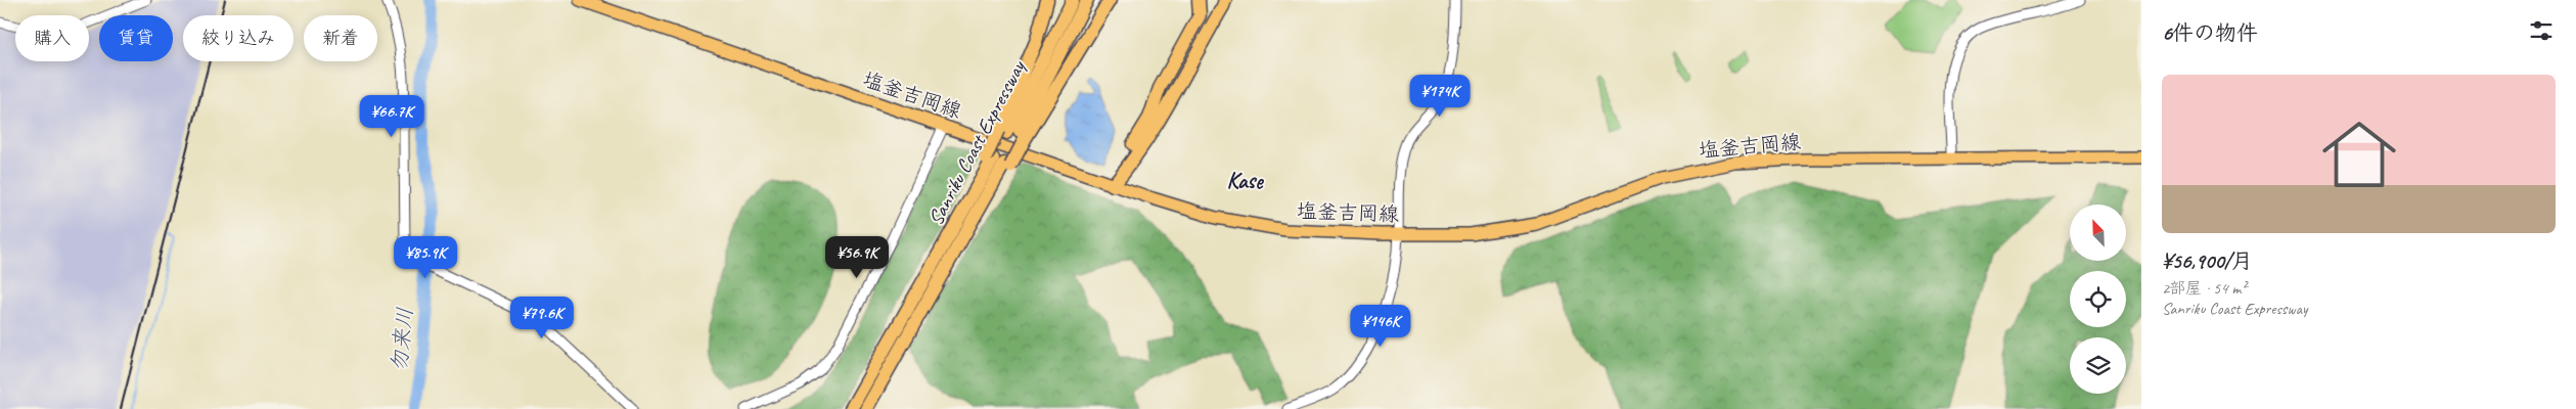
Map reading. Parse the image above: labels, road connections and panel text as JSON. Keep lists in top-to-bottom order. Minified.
{"streets":{"highway":["Sanriku Coast Expressway"],"main road":["塩釜吉岡線"]},"districts":["Kase"],"water":["勿来川"],"north":"top left","page":{"heading":"6件の物件","chip":["購入","賃貸","絞り込み","新着"],"list":[{"name":"¥56,900/月","note":"2部屋 · 54 m² · Sanriku Coast Expressway"}],"price":["¥174K","¥66.7K","¥85.9K","¥56.9K","¥79.6K","¥146K"]}}
